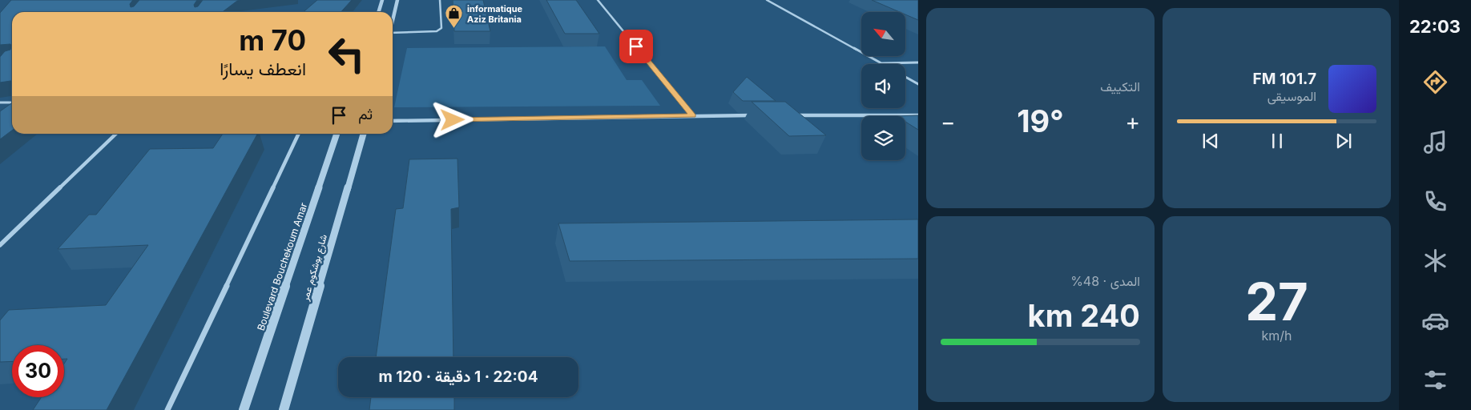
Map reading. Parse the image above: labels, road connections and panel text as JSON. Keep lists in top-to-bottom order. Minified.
{"streets":{"street":["Boulevard Bouchekoum Amar","شارع بوشكوم عمر"]},"places":{"shop":["informatique Aziz Britania"]},"north":"top left","page":{"tabs":"22:03","tile":["التكييف",["27","km/h"],["المدى · 48%","240 km"]],"turn":["70 m","انعطف يسارًا"],"song":["101.7 FM","الموسيقى"],"then":"ثم","heat":["−","19°","+"],"limit":"30","trip":"22:04 · 1 دقيقة · 120 m"}}
